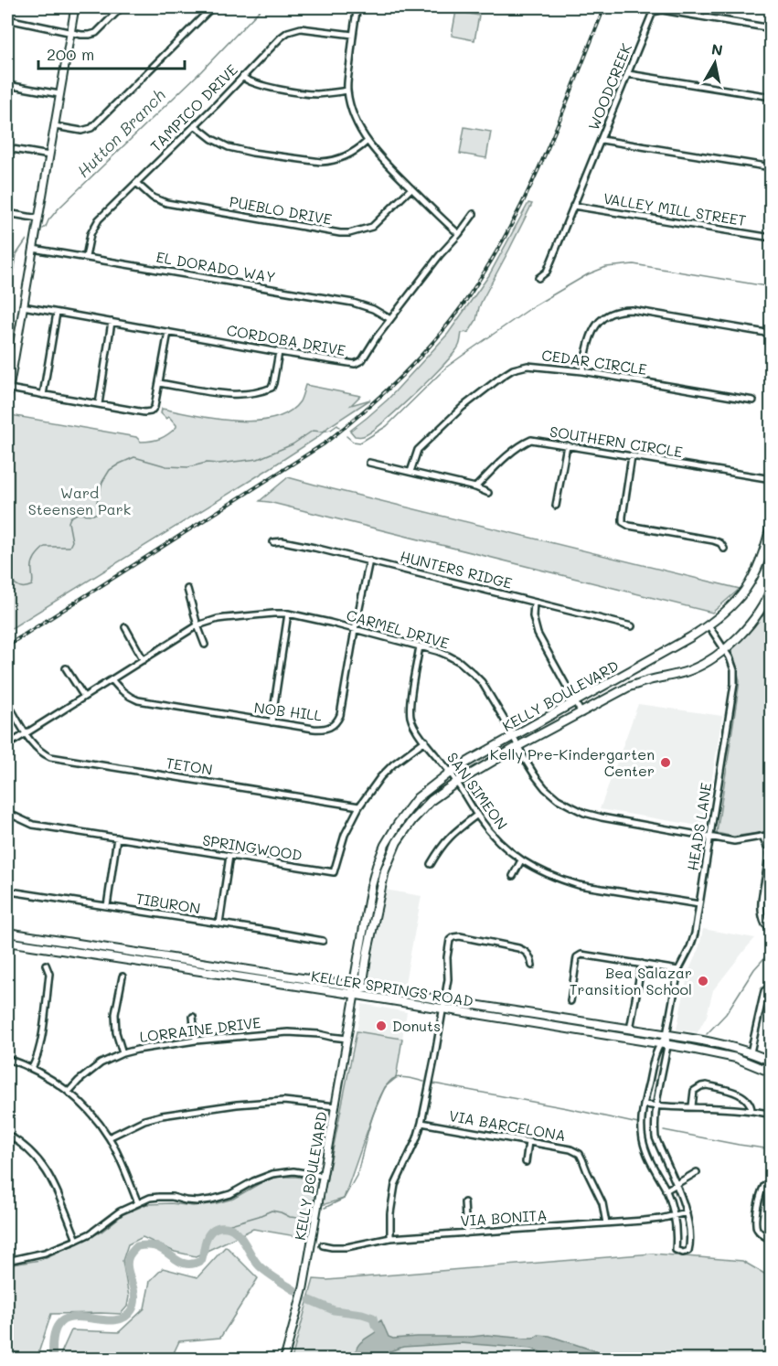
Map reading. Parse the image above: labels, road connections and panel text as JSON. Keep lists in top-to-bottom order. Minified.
{"streets":{"main road":["KELLY BOULEVARD","KELLER SPRINGS ROAD"],"street":["WOODCREEK","TAMPICO DRIVE","VALLEY MILL STREET","PUEBLO DRIVE","EL DORADO WAY","CORDOBA DRIVE","CEDAR CIRCLE","SOUTHERN CIRCLE","HUNTERS RIDGE","CARMEL DRIVE","NOB HILL","TETON","SAN SIMEON","HEADS LANE","SPRINGWOOD","TIBURON","LORRAINE DRIVE","VIA BARCELONA","VIA BONITA"]},"crossings":[["WOODCREEK","VALLEY MILL STREET"],["TAMPICO DRIVE","PUEBLO DRIVE"],["TAMPICO DRIVE","EL DORADO WAY"],["EL DORADO WAY","CORDOBA DRIVE"],["HUNTERS RIDGE","NOB HILL"],["CARMEL DRIVE","KELLY BOULEVARD"],["CARMEL DRIVE","NOB HILL"],["CARMEL DRIVE","TETON"],["CARMEL DRIVE","SAN SIMEON"],["CARMEL DRIVE","HEADS LANE"],["KELLY BOULEVARD","SAN SIMEON"],["KELLY BOULEVARD","HEADS LANE"],["KELLY BOULEVARD","KELLER SPRINGS ROAD"],["KELLY BOULEVARD","LORRAINE DRIVE"],["TETON","SPRINGWOOD"],["SAN SIMEON","HEADS LANE"],["SAN SIMEON","SPRINGWOOD"],["HEADS LANE","KELLER SPRINGS ROAD"],["VIA BARCELONA","VIA BONITA"]],"water":["Hutton Branch"],"parks":["Ward Steensen Park"],"places":["Kelly Pre-Kindergarten Center","Bea Salazar Transition School","Donuts"],"scale_bar":"200 m","north":"top"}
